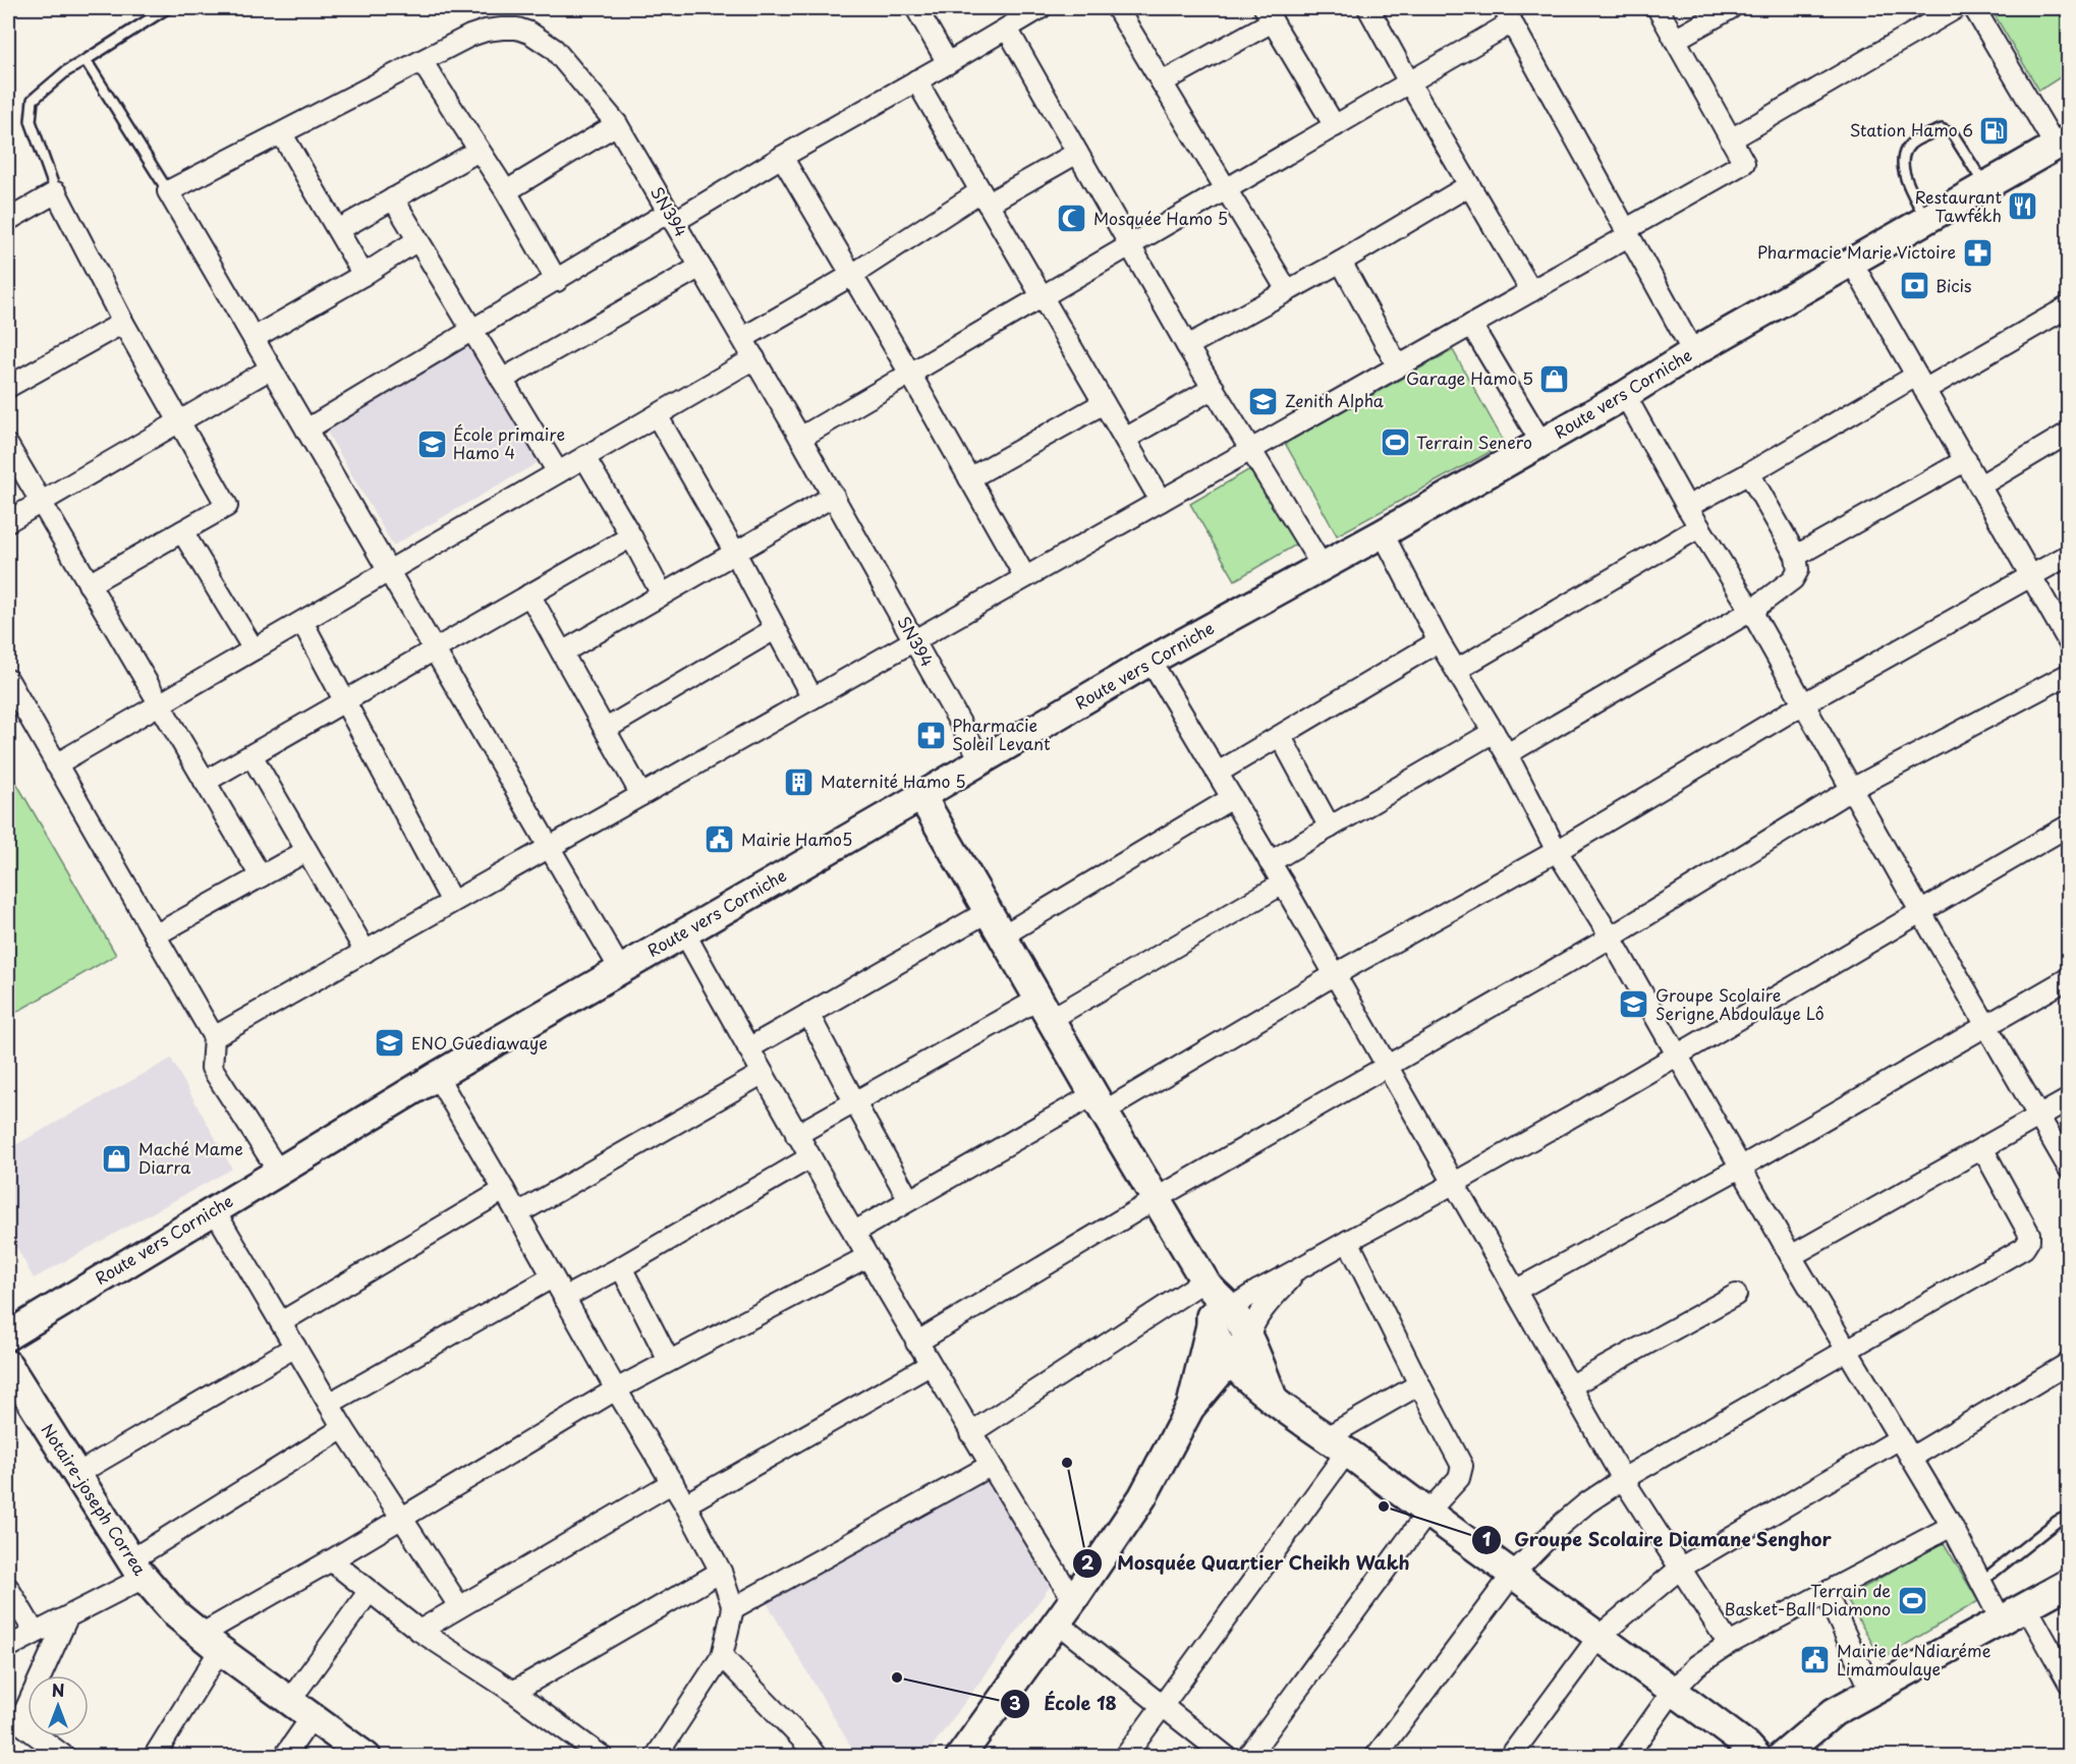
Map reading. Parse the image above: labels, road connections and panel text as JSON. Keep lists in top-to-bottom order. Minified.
{"streets":{"street":["SN394","Route vers Corniche","Notaire-joseph Correa"]},"crossings":[["SN394","Route vers Corniche"]],"places":{"fuel station":["Station Hamo 6"],"restaurant":["Restaurant Tawfékh"],"mosque":["Mosquée Hamo 5"],"pharmacy":["Pharmacie Marie Victoire","Pharmacie Soleil Levant"],"bank":["Bicis"],"shop":["Garage Hamo 5","Maché Mame Diarra"],"school or university":["Zenith Alpha","École primaire Hamo 4","Groupe Scolaire Serigne Abdoulaye Lô","ENO Guediawaye"],"sports":["Terrain Senero","Terrain de Basket-Ball Diamono"],"building":["Maternité Hamo 5"],"public building":["Mairie Hamo5","Mairie de Ndiaréme Limamoulaye"],"other":["Mosquée Quartier Cheikh Wakh","Groupe Scolaire Diamane Senghor","École 18"]},"north":"top"}
